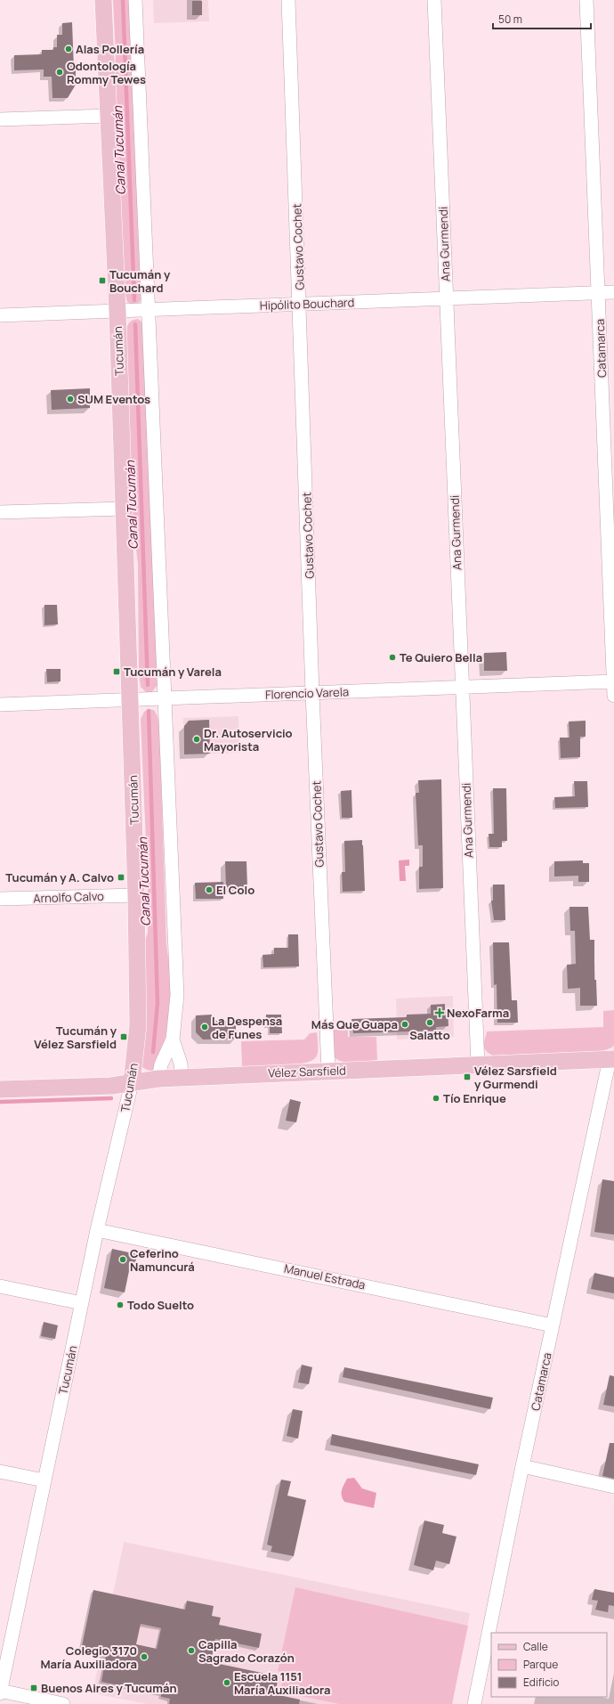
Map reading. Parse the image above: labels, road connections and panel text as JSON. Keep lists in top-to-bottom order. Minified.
{"streets":{"main road":["Tucumán","Vélez Sarsfield"],"street":["Ana Gurmendi","Gustavo Cochet","Hipólito Bouchard","Catamarca","Florencio Varela","Arnolfo Calvo","Manuel Estrada"]},"crossings":[["Ana Gurmendi","Hipólito Bouchard"],["Ana Gurmendi","Florencio Varela"],["Ana Gurmendi","Vélez Sarsfield"],["Gustavo Cochet","Hipólito Bouchard"],["Gustavo Cochet","Florencio Varela"],["Gustavo Cochet","Vélez Sarsfield"],["Hipólito Bouchard","Catamarca"],["Hipólito Bouchard","Tucumán"],["Catamarca","Florencio Varela"],["Catamarca","Vélez Sarsfield"],["Catamarca","Manuel Estrada"],["Tucumán","Florencio Varela"],["Tucumán","Arnolfo Calvo"],["Tucumán","Vélez Sarsfield"],["Tucumán","Manuel Estrada"]],"water":["Canal Tucumán"],"places":{"other":["Alas Pollería","Odontología Rommy Tewes","SUM Eventos","Te Quiero Bella","Dr. Autoservicio Mayorista","El Colo","Salatto","Más Que Guapa","La Despensa de Funes","Tío Enrique","Ceferino Namuncurá","Todo Suelto","Capilla Sagrado Corazón","Colegio 3170 María Auxiliadora","Escuela 1151 María Auxiliadora"],"transit":["Tucumán y Bouchard","Tucumán y Varela","Tucumán y A. Calvo","Tucumán y Vélez Sarsfield","Vélez Sarsfield y Gurmendi","Buenos Aires y Tucumán"],"health":["NexoFarma"]},"legend":["Calle","Parque","Edificio"],"scale_bar":"50 m"}
